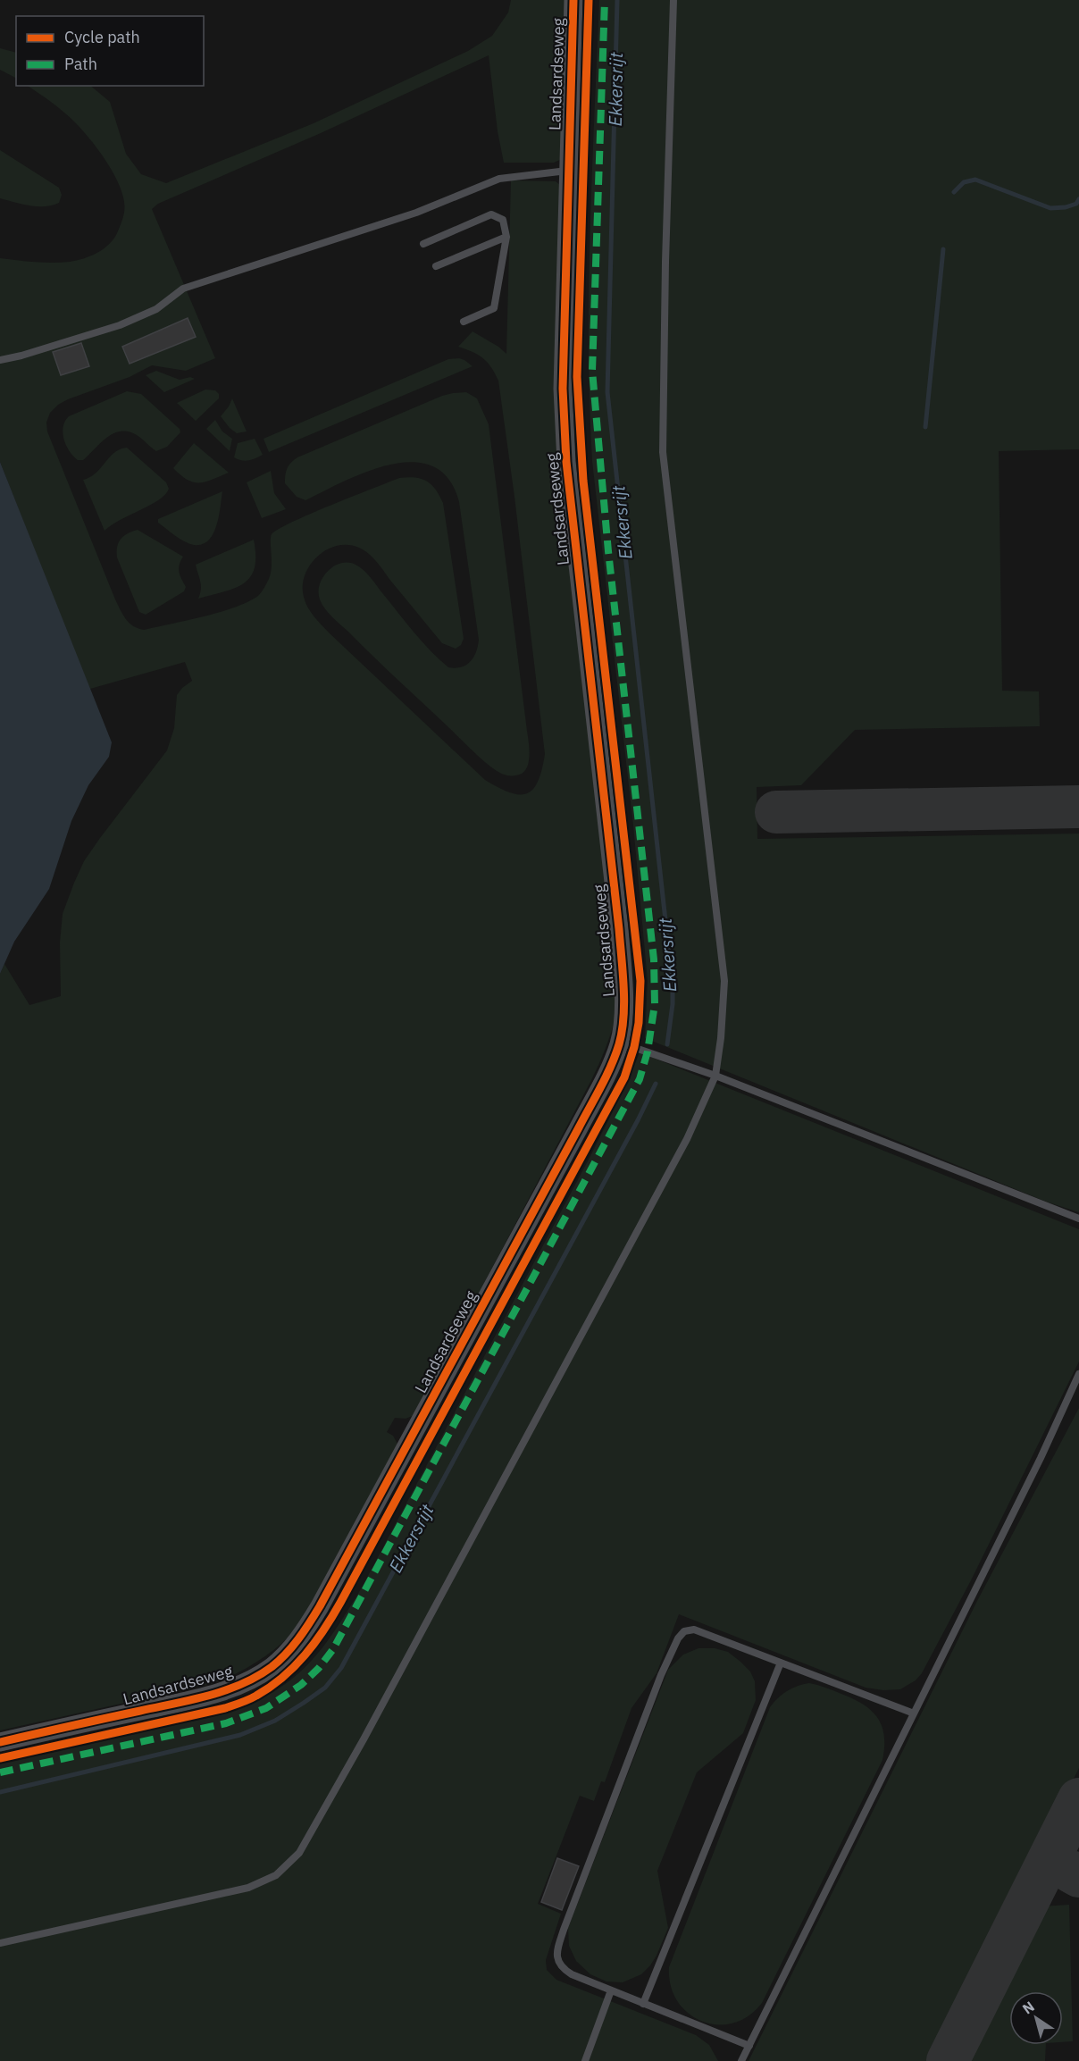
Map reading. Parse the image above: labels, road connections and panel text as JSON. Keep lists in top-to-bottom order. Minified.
{"streets":{"street":["Landsardseweg"]},"water":["Ekkersrijt"],"legend":["Cycle path","Path"],"north":"top left"}
